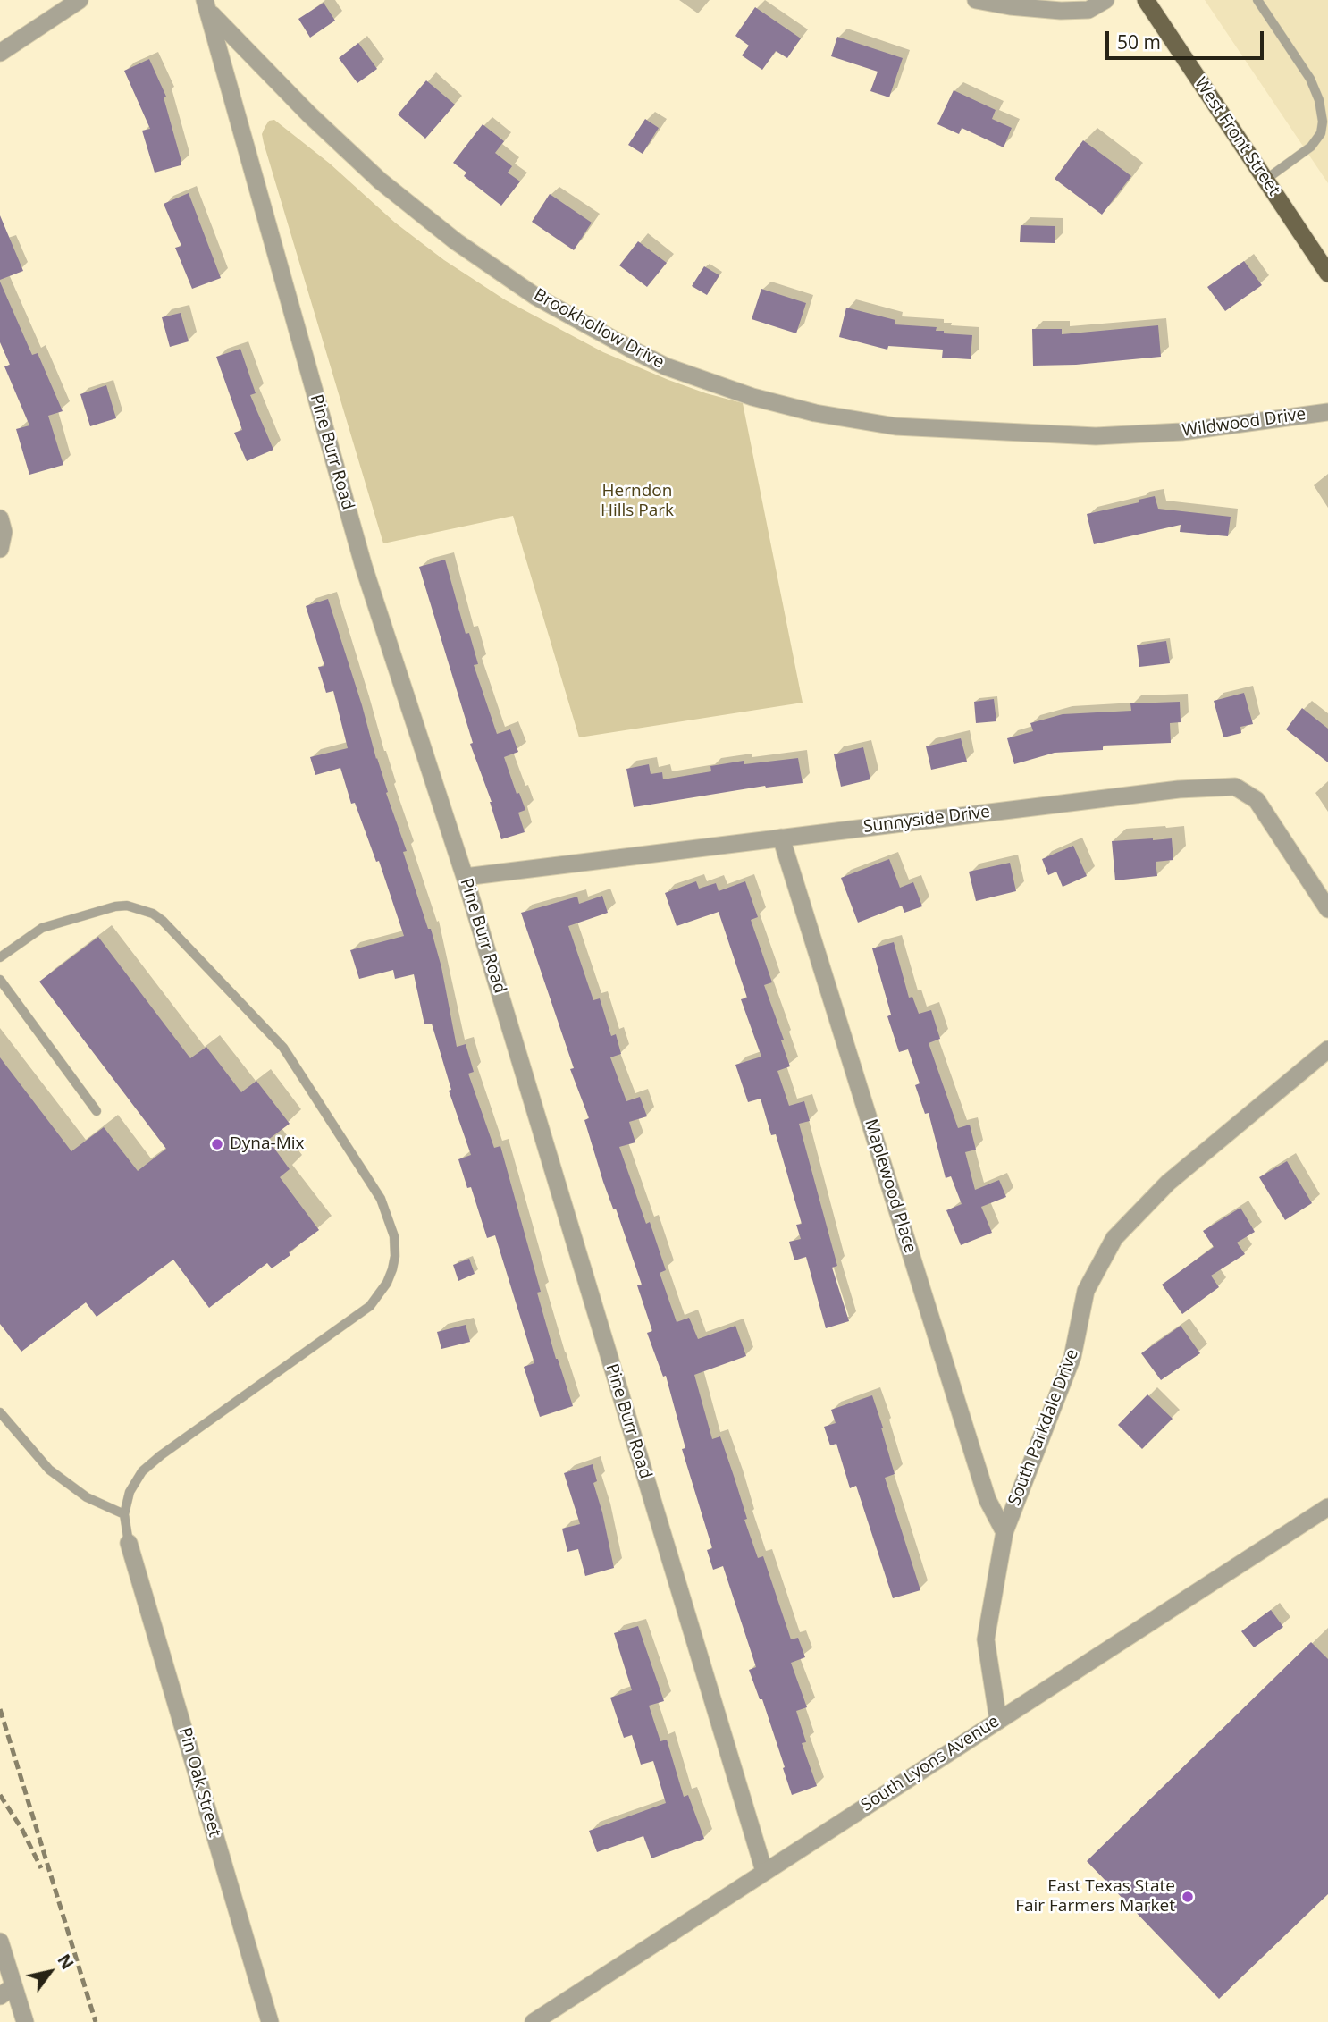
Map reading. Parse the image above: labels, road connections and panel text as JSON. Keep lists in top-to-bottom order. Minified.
{"streets":{"main road":["West Front Street"],"street":["Brookhollow Drive","Wildwood Drive","Pine Burr Road","Sunnyside Drive","Maplewood Place","South Parkdale Drive","South Lyons Avenue","Pin Oak Street"]},"crossings":[["Brookhollow Drive","Wildwood Drive"],["Brookhollow Drive","Pine Burr Road"],["Pine Burr Road","Sunnyside Drive"],["Pine Burr Road","South Lyons Avenue"],["Sunnyside Drive","Maplewood Place"],["Maplewood Place","South Parkdale Drive"],["South Parkdale Drive","South Lyons Avenue"]],"parks":["Herndon Hills Park"],"places":["Dyna-Mix","East Texas State Fair Farmers Market"],"scale_bar":"50 m","north":"top right"}
